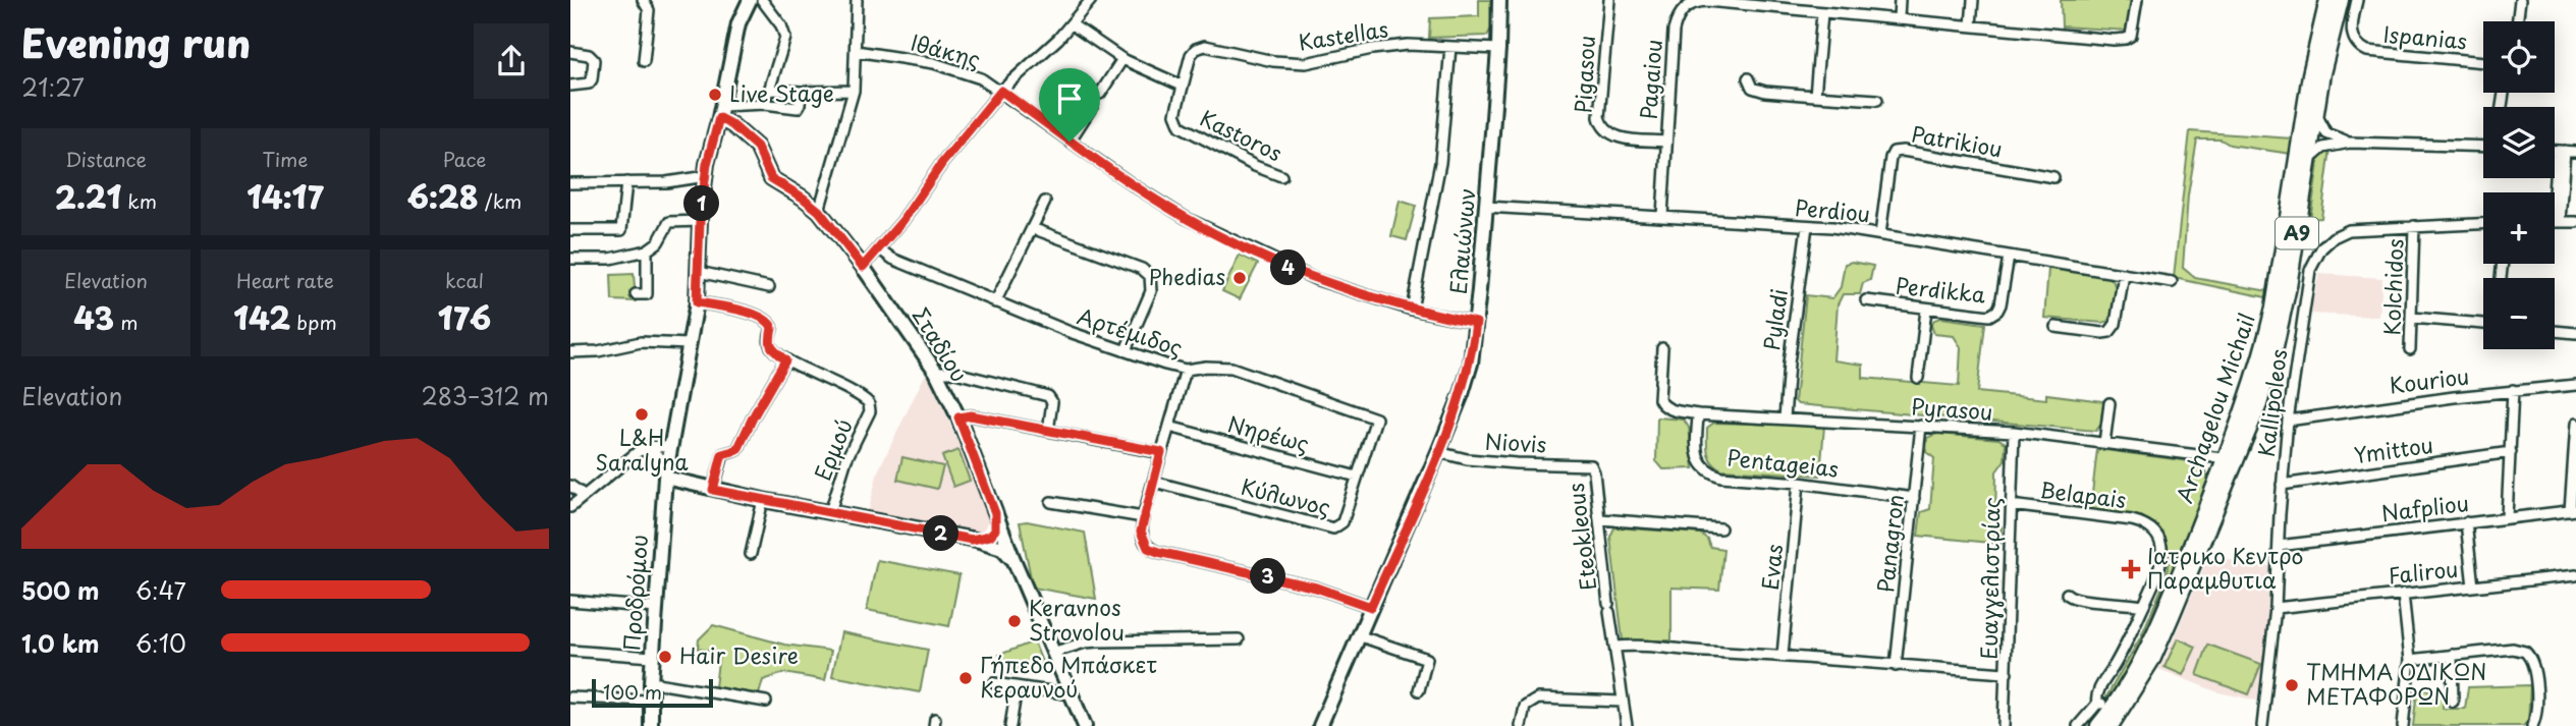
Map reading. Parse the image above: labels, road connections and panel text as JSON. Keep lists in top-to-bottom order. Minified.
{"streets":{"main road":["A9","Ελαιώνων","Σταδίου","Archagelou Michail","Προδρόμου"],"street":["Kastellas","Ispanias","Ιθάκης","Pigasou","Pagaiou","Kastoros","Patrikiou","Perdiou","Kolchidos","Perdikka","Pyladi","Αρτέμιδος","Kouriou","Kallipoleos","Pyrasou","Νηρέως","Niovis","Ερμού","Ymittou","Pentageias","Belapais","Κύλωνος","Nafpliou","Eteokleous","Panagron","Evas","Falirou","Ευαγγελιστρίας"]},"crossings":[["Kastellas","Kastoros"],["Kastellas","Ελαιώνων"],["Ιθάκης","Ελαιώνων"],["Pigasou","Pagaiou"],["Pagaiou","Perdiou"],["Patrikiou","Perdiou"],["Perdiou","Ελαιώνων"],["Perdiou","Perdikka"],["Perdiou","Pyladi"],["Ελαιώνων","Niovis"],["Kolchidos","Kallipoleos"],["Pyladi","Pyrasou"],["Αρτέμιδος","Κύλωνος"],["Σταδίου","Προδρόμου"],["Kouriou","Kallipoleos"],["Kallipoleos","Ymittou"],["Kallipoleos","Nafpliou"],["Kallipoleos","Falirou"],["Archagelou Michail","Pyrasou"],["Pyrasou","Pentageias"],["Pyrasou","Panagron"],["Pyrasou","Ευαγγελιστρίας"],["Νηρέως","Κύλωνος"],["Niovis","Eteokleous"],["Pentageias","Panagron"],["Pentageias","Evas"],["Belapais","Ευαγγελιστρίας"]],"places":{"other":["Live Stage","Phedias","L&H Saralyna","Keravnos Strovolou","Hair Desire","Γήπεδο Μπάσκετ Κεραυνού","ΤΜΗΜΑ ΟΔΙΚΩΝ ΜΕΤΑΦΟΡΩΝ"],"health":["Ιατρικο Κεντρο Παραμθυτια"]},"scale_bar":"100 m","page":{"heading":["Evening run","21:27"],"map_buttons":["+","−"],"stats":[["Distance","2.21 km"],["Time","14:17"],["Pace","6:28 /km"],["Elevation","43 m"],["Heart rate","142 bpm"],["kcal","176"]],"pins":["1","4","2","3"],"chart":["Elevation","283–312 m"],"list":[{"name":"500 m","note":"6:47"},{"name":"1.0 km","note":"6:10"}],"scale":"100 m"}}
